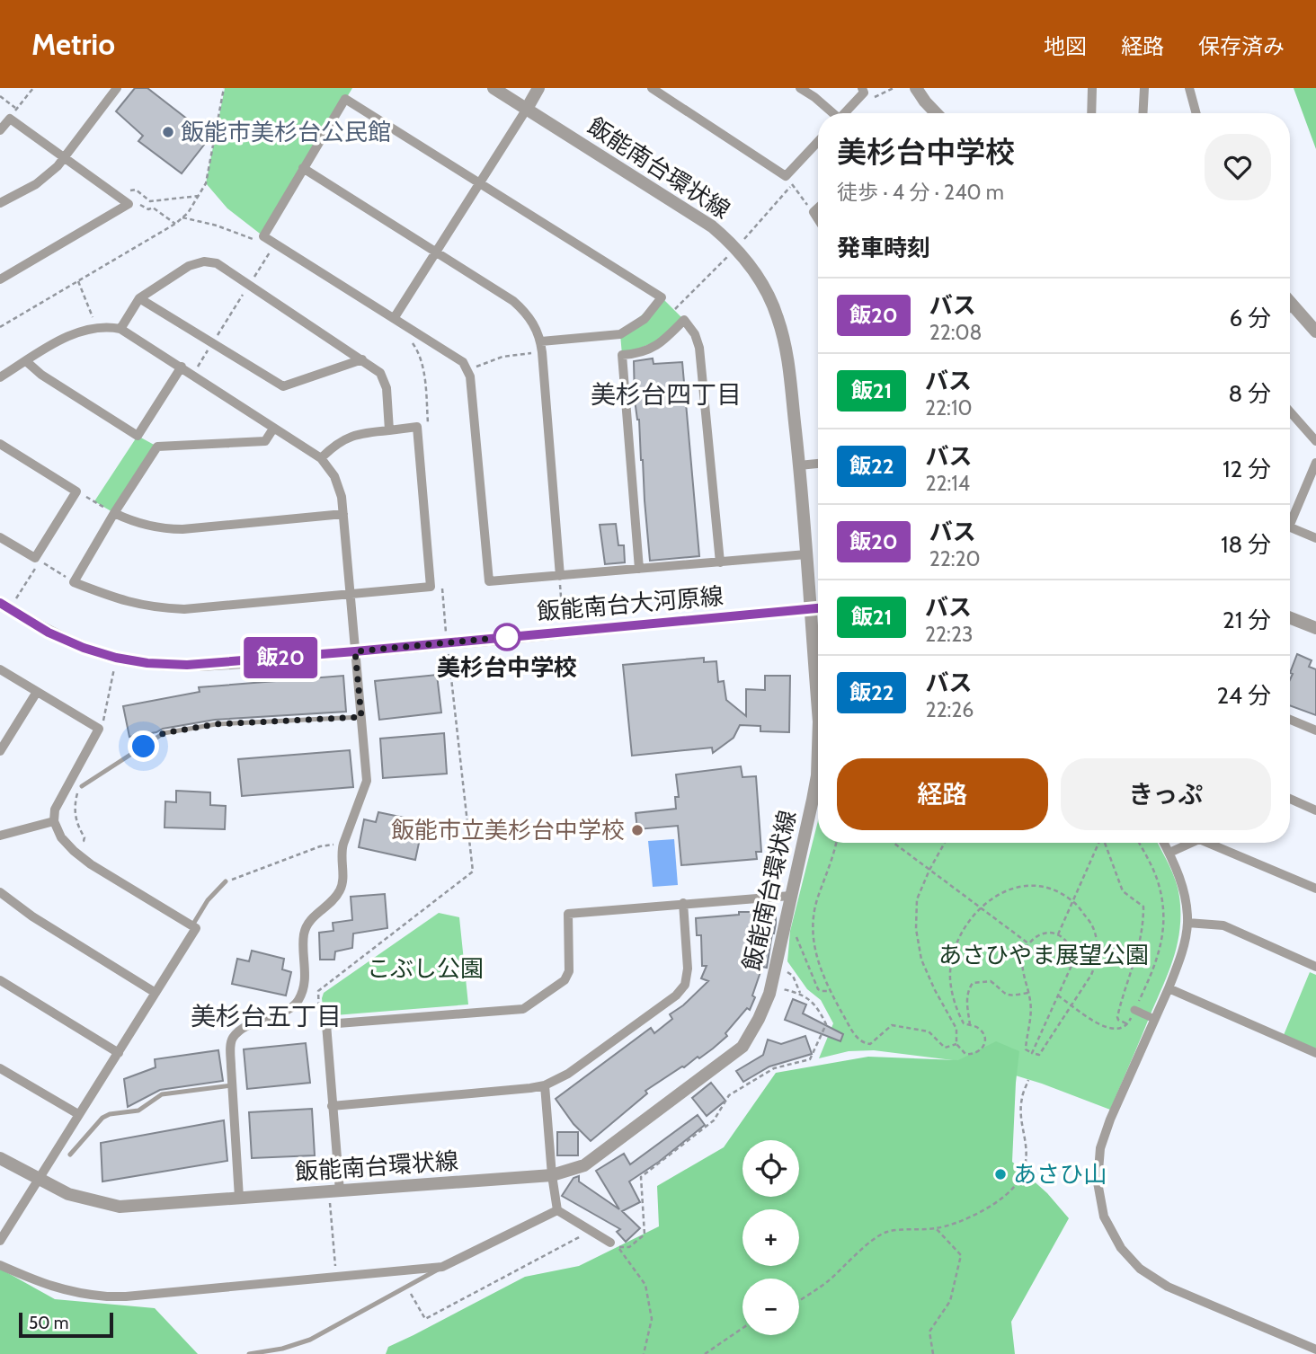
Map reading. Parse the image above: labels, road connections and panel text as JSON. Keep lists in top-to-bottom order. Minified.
{"streets":{"street":["飯能南台環状線","飯能南台大河原線"]},"crossings":[["飯能南台環状線","飯能南台大河原線"]],"districts":["美杉台四丁目","美杉台五丁目"],"parks":["あさひやま展望公園","こぶし公園"],"places":["飯能市美杉台公民館","美杉台中学校","飯能市立美杉台中学校","あさひ山"],"lines":["bus line 飯20"],"scale_bar":"50 m","page":{"header":"Metrio","nav":["地図","経路","保存済み"],"on_map":"飯20","heading":[["美杉台中学校","徒歩 · 4 分 · 240 m"],"発車時刻"],"list":[{"mark":"飯20","name":"バス","note":"22:08","value":"6 分"},{"mark":"飯21","name":"バス","note":"22:10","value":"8 分"},{"mark":"飯22","name":"バス","note":"22:14","value":"12 分"},{"mark":"飯20","name":"バス","note":"22:20","value":"18 分"},{"mark":"飯21","name":"バス","note":"22:23","value":"21 分"},{"mark":"飯22","name":"バス","note":"22:26","value":"24 分"}],"buttons":["経路","きっぷ"],"map_buttons":["+","−"],"scale":"50 m"}}
